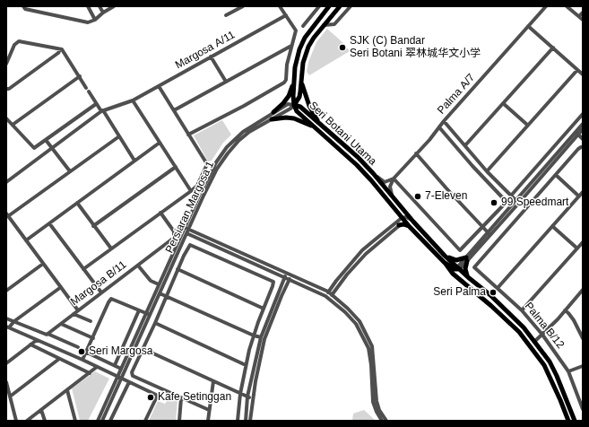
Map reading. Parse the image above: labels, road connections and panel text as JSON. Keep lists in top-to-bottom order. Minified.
{"streets":{"main road":["Seri Botani Utama"],"street":["Margosa A/11","Palma A/7","Persiaran Margosa 1","Margosa B/11","Palma B/12"]},"crossings":[["Seri Botani Utama","Persiaran Margosa 1"]],"places":["SJK (C) Bandar Seri Botani 翠林城华文小学","7-Eleven","99 Speedmart","Seri Palma","Seri Margosa","Kafe Setinggan"]}
